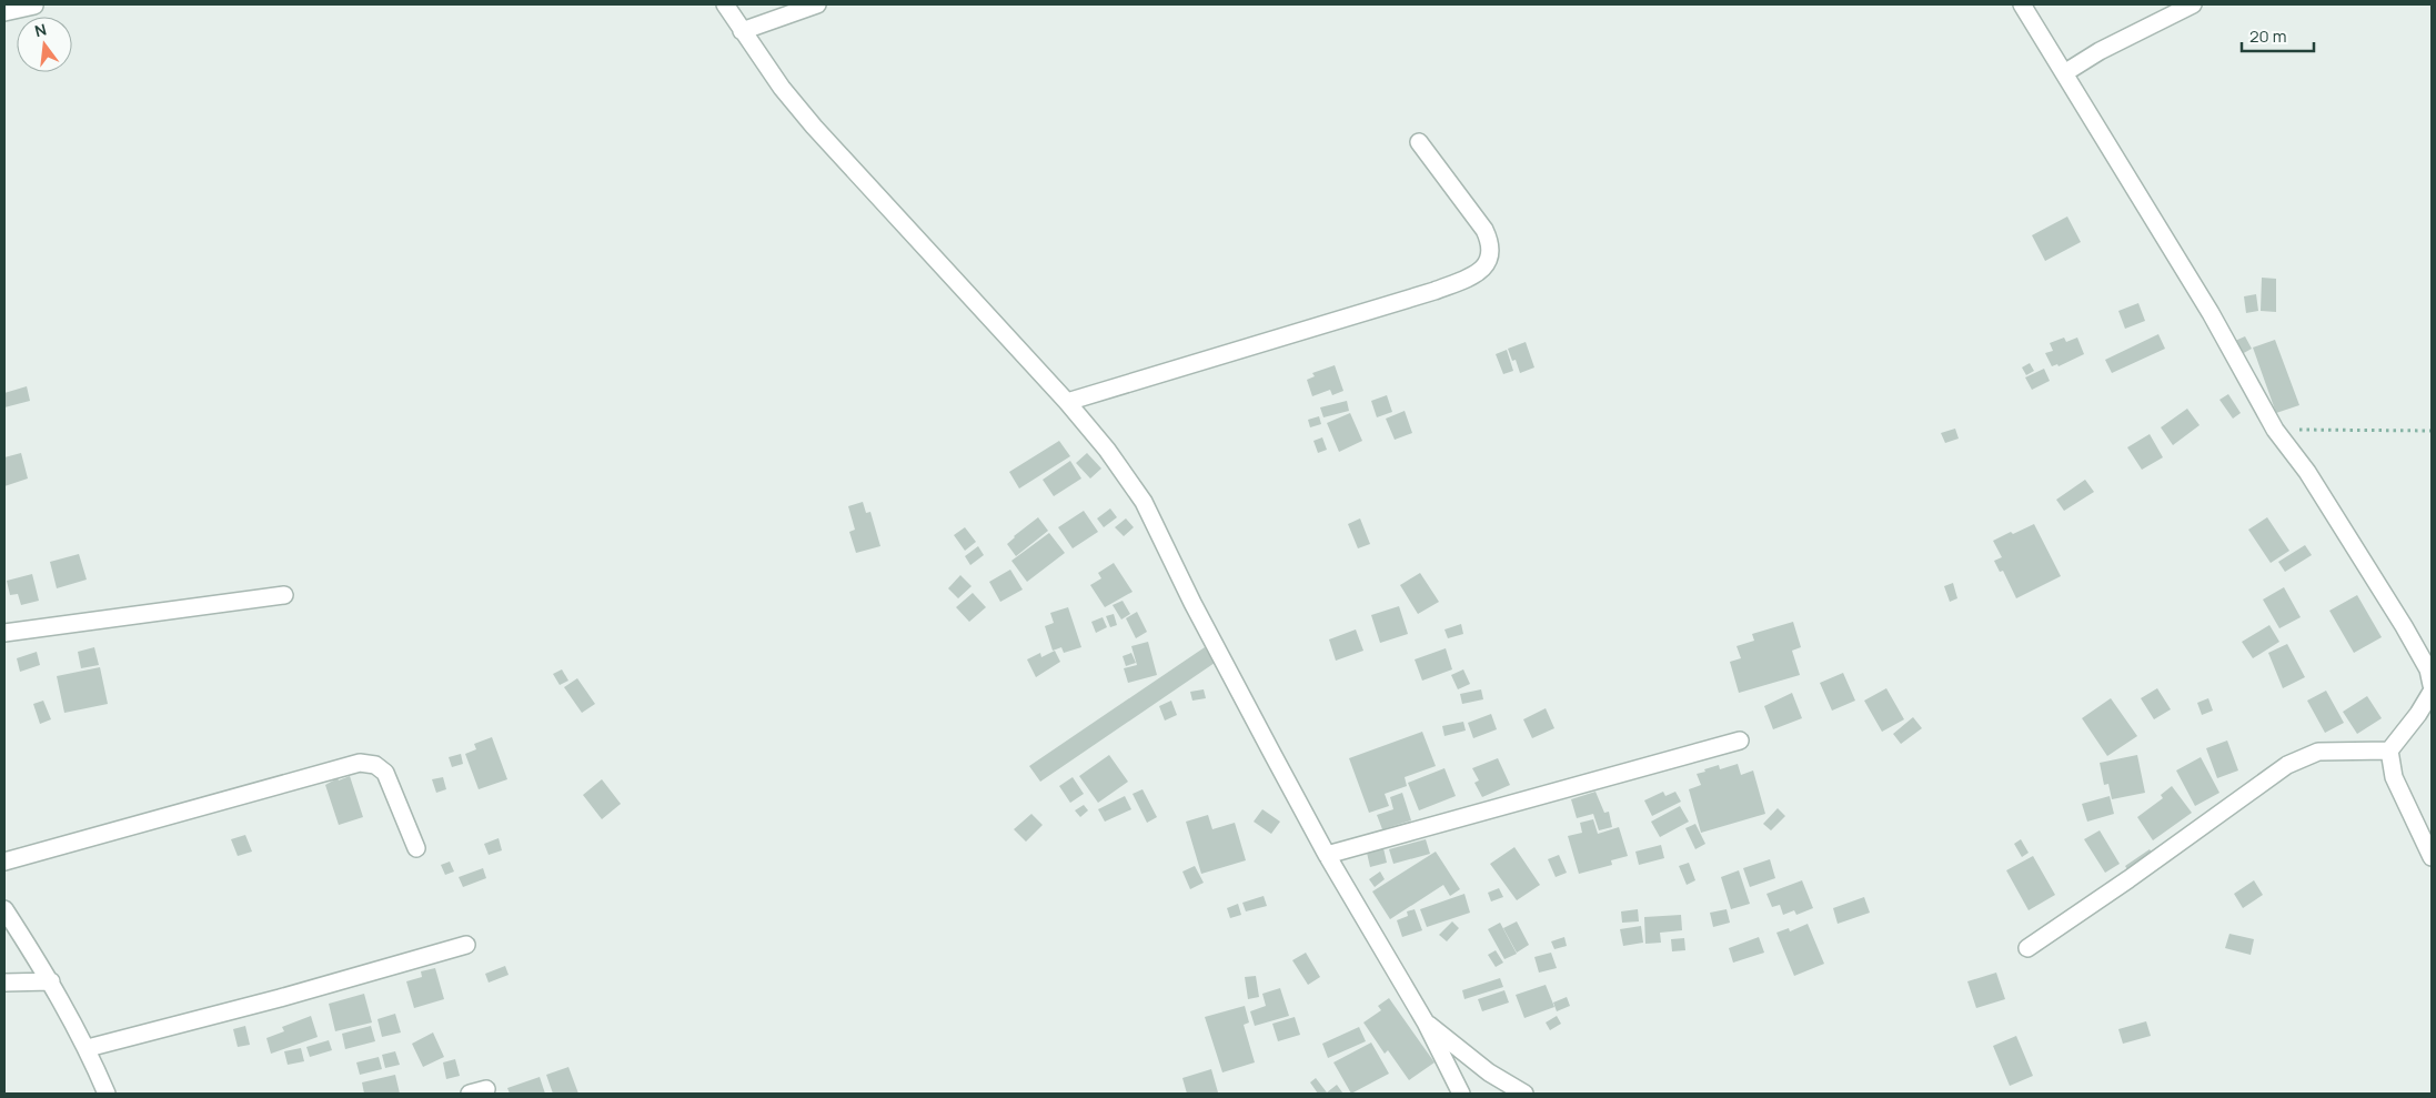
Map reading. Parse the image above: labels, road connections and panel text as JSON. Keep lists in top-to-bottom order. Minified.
{"scale_bar":"20 m","north":"top"}
